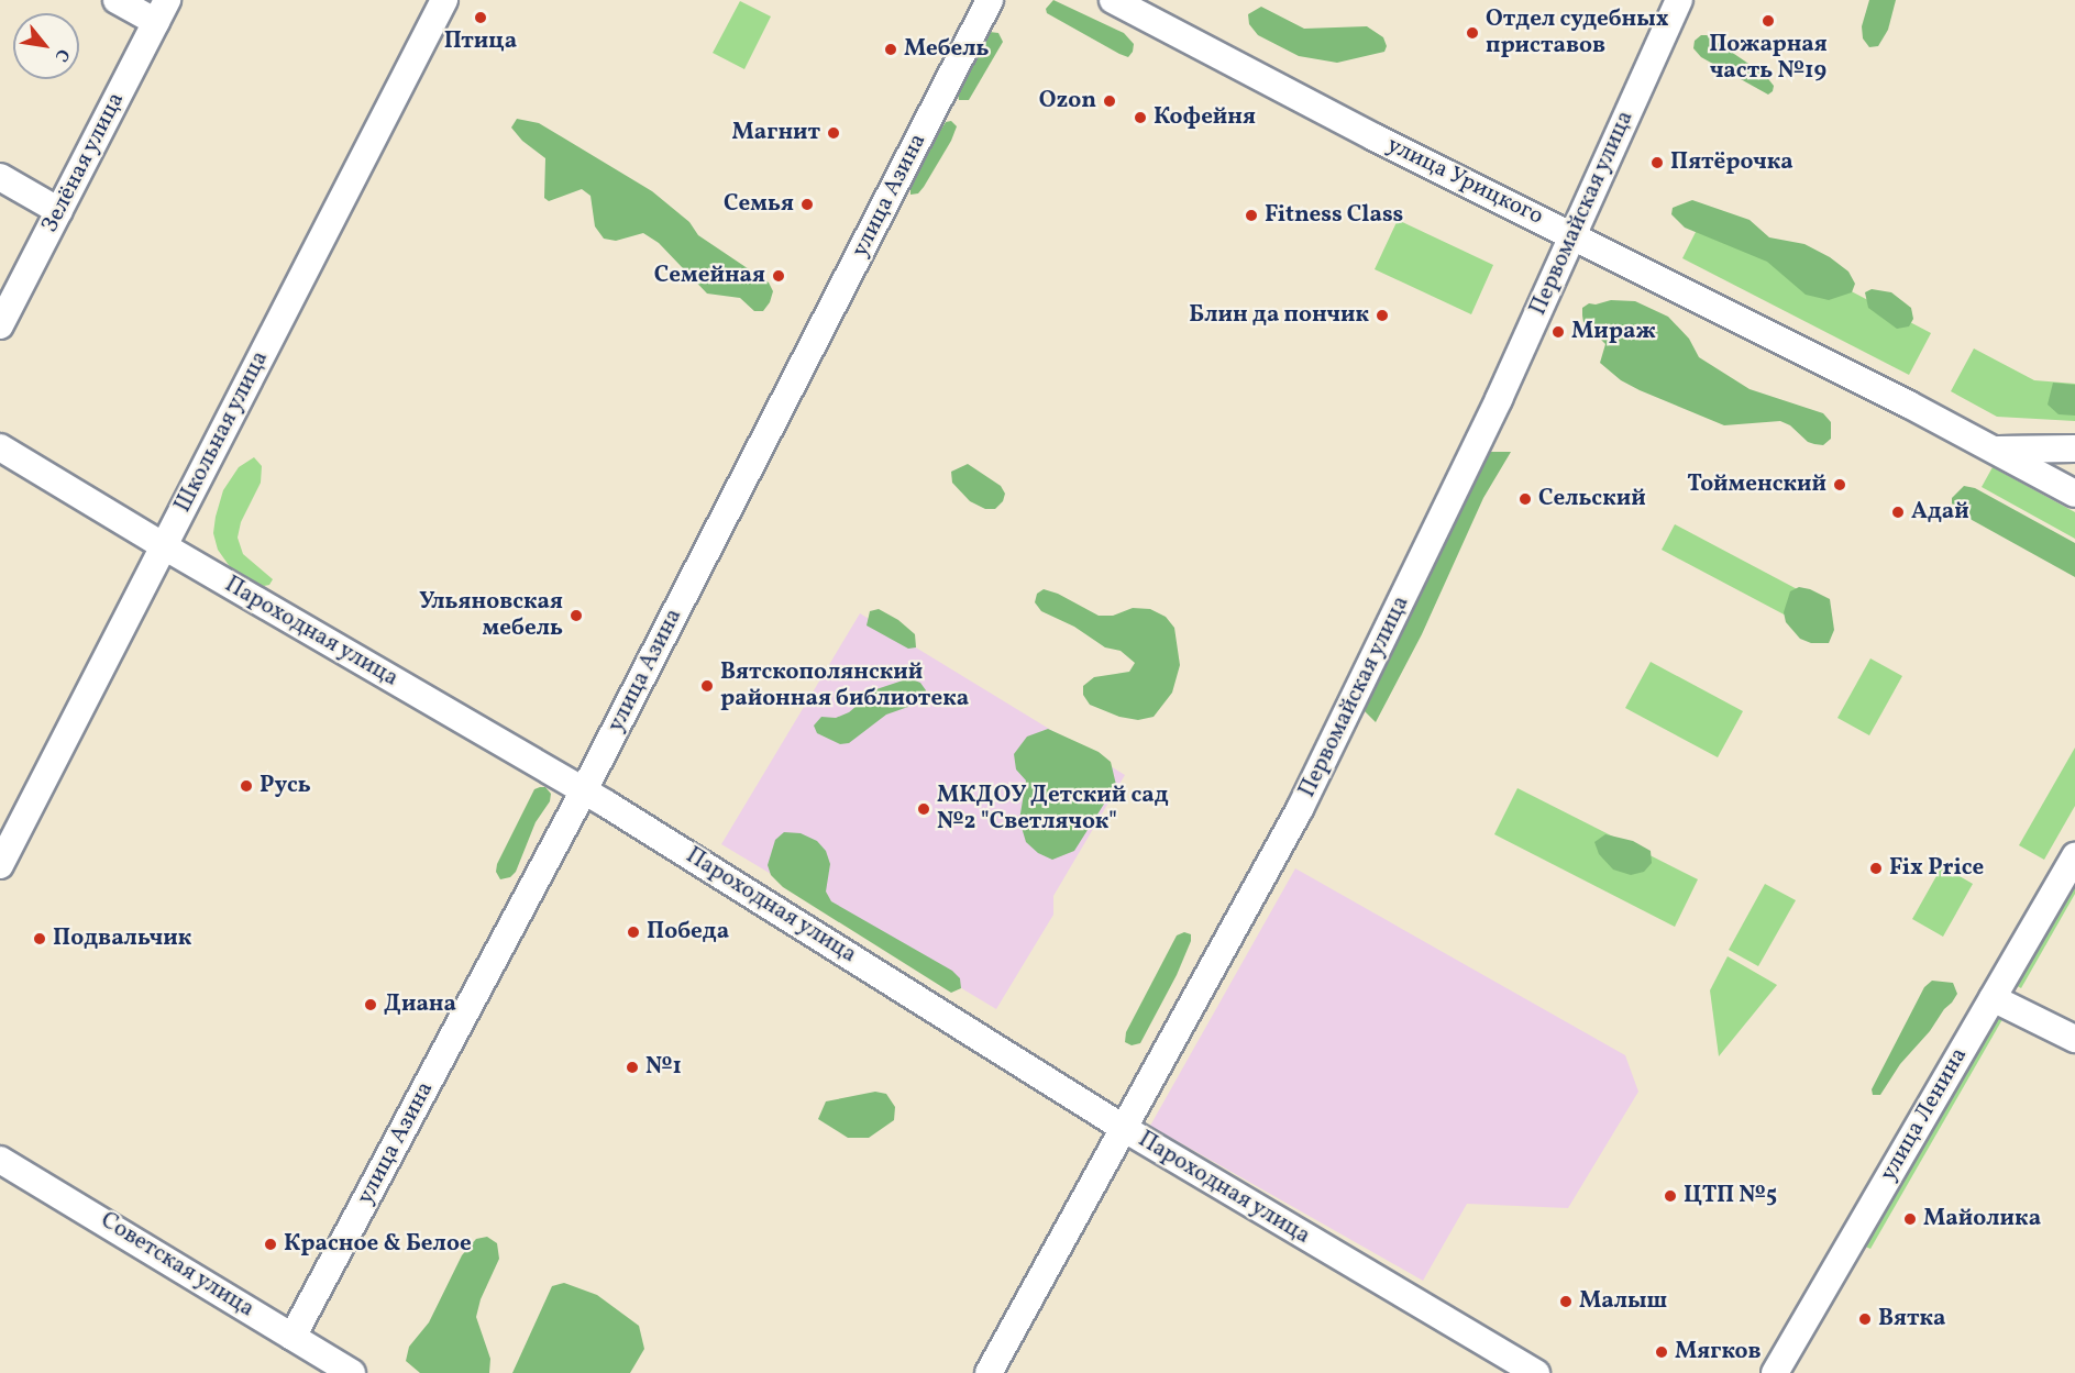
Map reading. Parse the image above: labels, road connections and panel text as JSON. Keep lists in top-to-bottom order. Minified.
{"streets":{"street":["Зелёная улица","улица Урицкого","улица Азина","Первомайская улица","Школьная улица","Пароходная улица","улица Ленина","Советская улица"]},"crossings":[["улица Урицкого","Первомайская улица"],["улица Азина","Пароходная улица"],["улица Азина","Советская улица"],["Первомайская улица","Пароходная улица"],["Школьная улица","Пароходная улица"]],"places":["Птица","Пожарная часть №19","Отдел судебных приставов","Мебель","Ozon","Кофейня","Магнит","Пятёрочка","Семья","Fitness Class","Семейная","Блин да пончик","Мираж","Тойменский","Сельский","Адай","Ульяновская мебель","Вятскополянский районная библиотека","Русь","МКДОУ Детский сад №2 \"Светлячок\"","Fix Price","Победа","Подвальчик","Диана","№1","ЦТП №5","Майолика","Красное & Белое","Малыш","Вятка","Мягков"],"north":"bottom right"}
